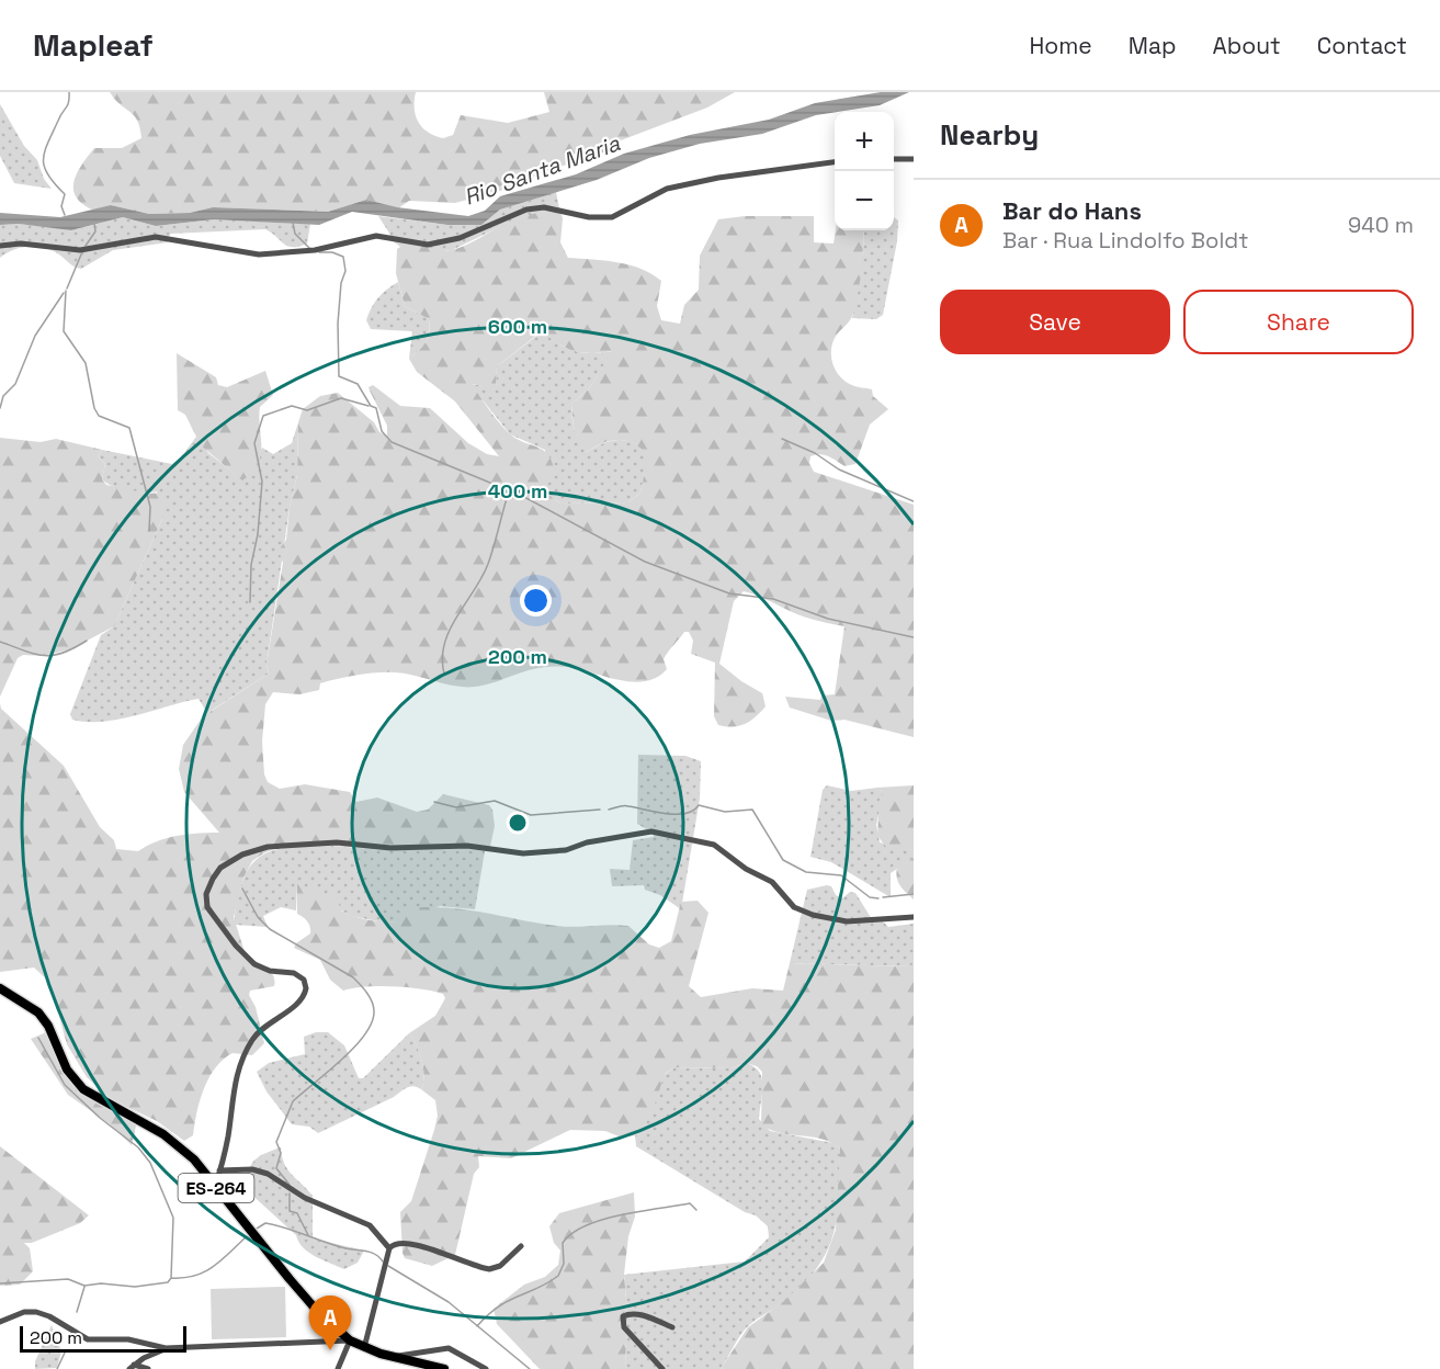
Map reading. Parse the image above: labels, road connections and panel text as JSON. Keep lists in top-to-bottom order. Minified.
{"streets":{"main road":["ES-264"]},"water":["Rio Santa Maria"],"scale_bar":"200 m","page":{"header":"Mapleaf","nav":["Home","Map","About","Contact"],"heading":"Nearby","map_buttons":["+","−"],"list":[{"mark":"A","name":"Bar do Hans","note":"Bar · Rua Lindolfo Boldt","value":"940 m"}],"buttons":["Save","Share"],"pins":"A","scale":"200 m"},"rings":["600 m","400 m","200 m"]}
